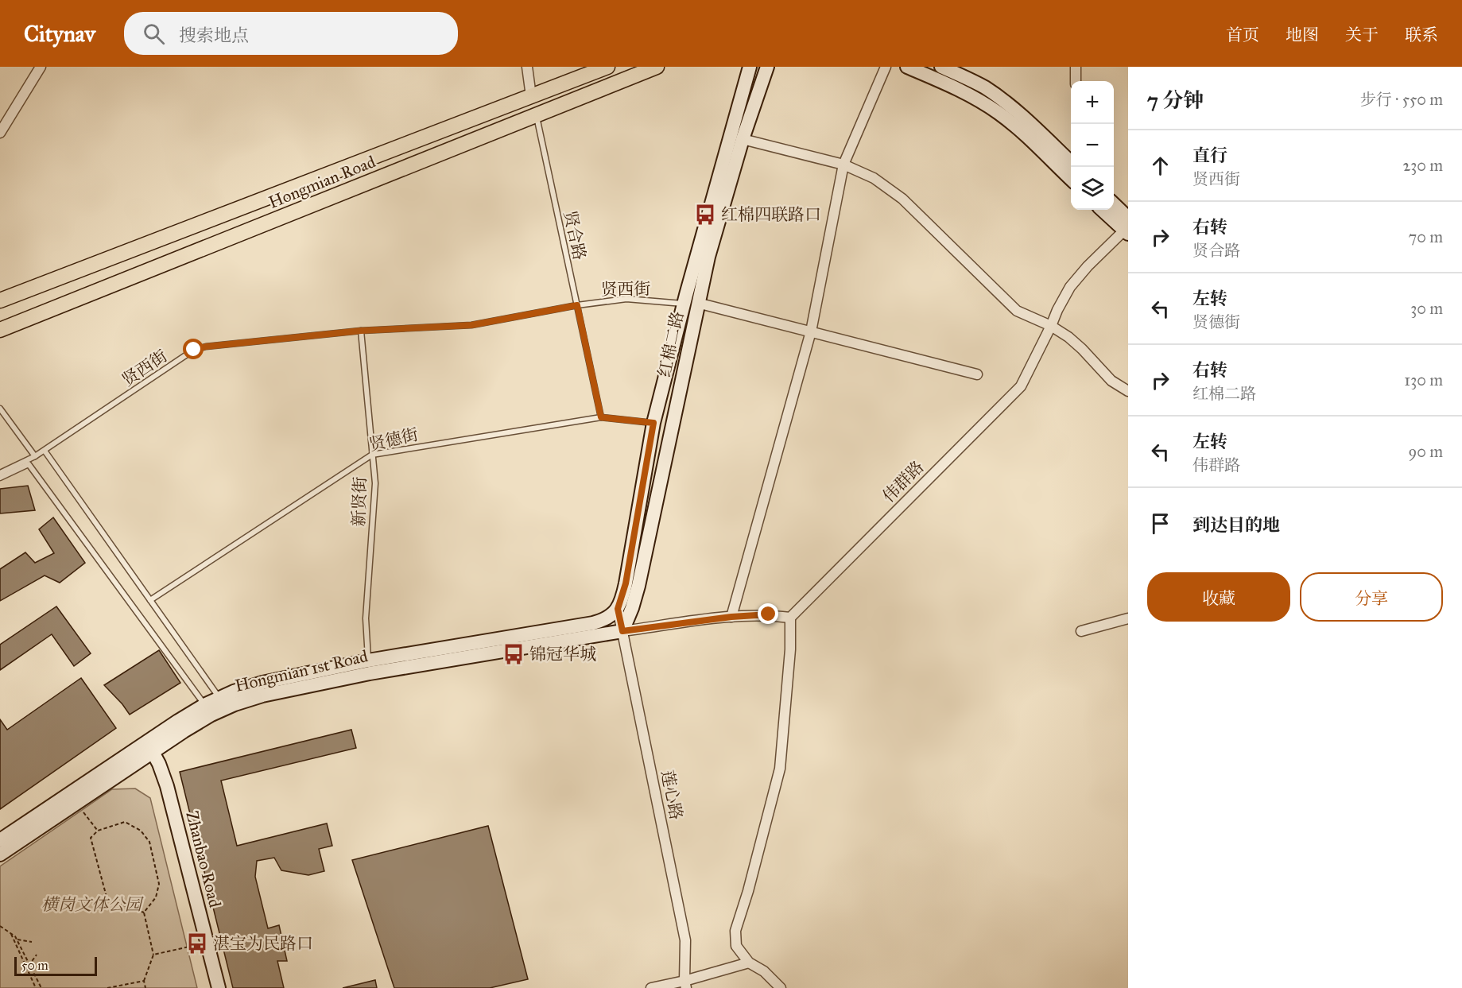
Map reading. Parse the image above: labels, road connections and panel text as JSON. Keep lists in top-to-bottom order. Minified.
{"streets":{"main road":["Hongmian Road","红棉二路","Hongmian 1st Road","Zhanbao Road"],"street":["伟群路","莲心路"],"lane":["贤合路","贤西街","贤德街","新贤街"]},"crossings":[["Hongmian Road","贤合路"],["贤合路","贤西街"],["贤合路","贤德街"],["贤西街","红棉二路"],["贤西街","新贤街"],["红棉二路","贤德街"],["红棉二路","Hongmian 1st Road"],["红棉二路","莲心路"],["贤德街","新贤街"],["新贤街","Hongmian 1st Road"],["Hongmian 1st Road","莲心路"],["Hongmian 1st Road","Zhanbao Road"]],"parks":["横岗文体公园"],"places":{"bus stop":["红棉四联路口","锦冠华城","湛宝为民路口"]},"scale_bar":"50 m","page":{"header":"Citynav","search":"搜索地点","nav":["首页","地图","关于","联系"],"heading":["7 分钟","步行 · 550 m"],"map_buttons":["+","−"],"list":[["直行","贤西街","230 m"],["右转","贤合路","70 m"],["左转","贤德街","30 m"],["右转","红棉二路","130 m"],["左转","伟群路","90 m"],"到达目的地"],"buttons":["收藏","分享"],"scale":"50 m"}}
